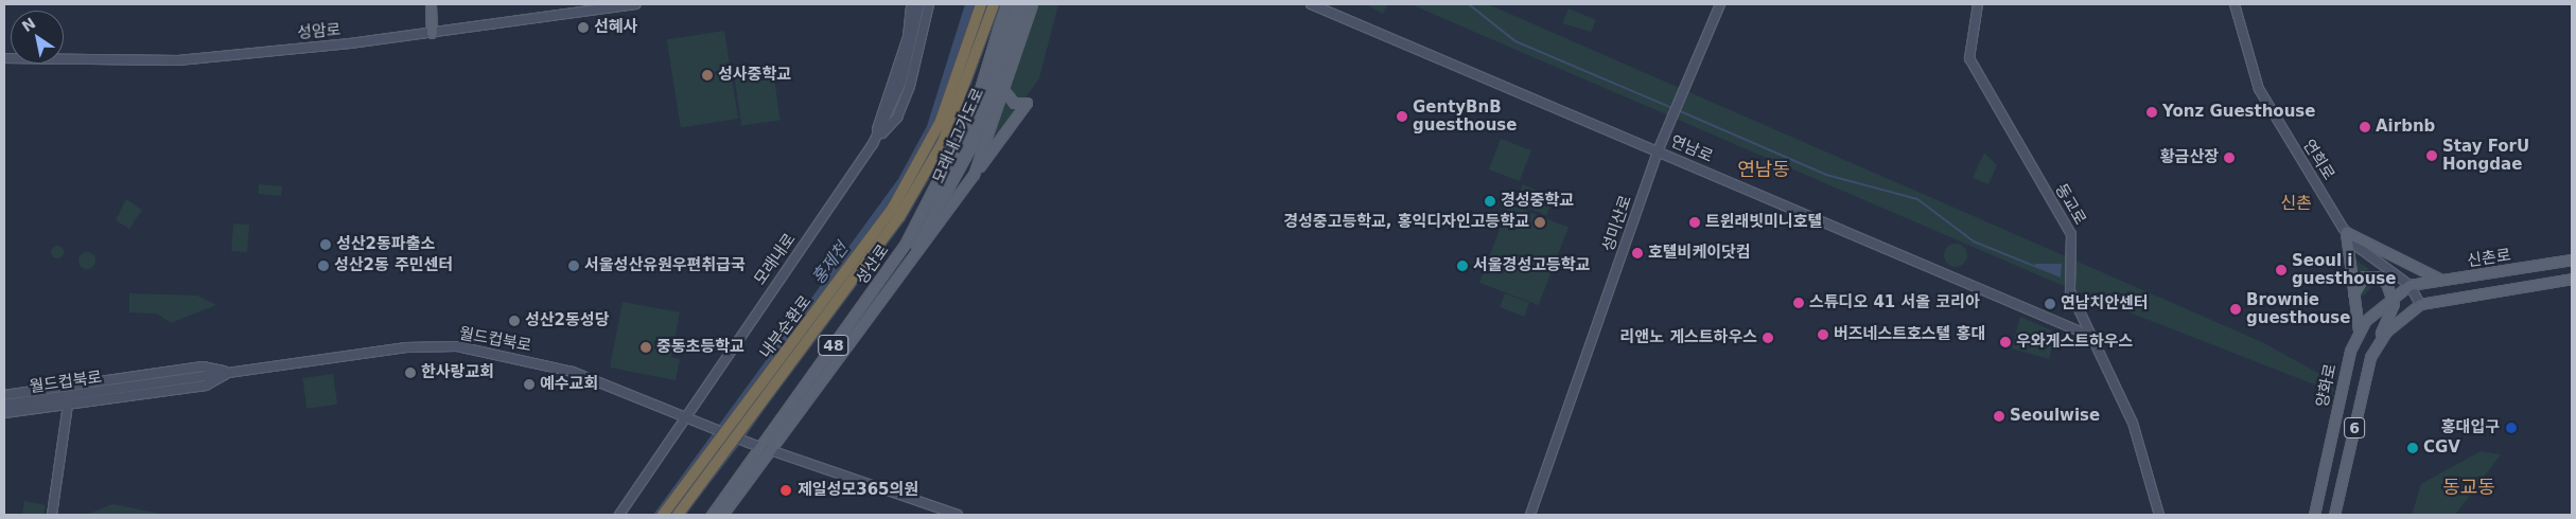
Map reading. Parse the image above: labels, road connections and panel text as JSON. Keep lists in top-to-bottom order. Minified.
{"streets":{"highway":["내부순환로"],"main road":["성암로","모래내고가도로","연남로","연희로","동교로","성미산로","신촌로","모래내로","성산로","월드컵북로","48","양화로","6"]},"crossings":[["모래내고가도로","성산로"],["연남로","동교로"],["연남로","성미산로"],["연희로","신촌로"],["연희로","양화로"],["신촌로","양화로"],["모래내로","월드컵북로"],["성산로","월드컵북로"]],"districts":["연남동","신촌","동교동"],"water":["홍제천"],"places":["선혜사","성사중학교","Yonz Guesthouse","GentyBnB guesthouse","Airbnb","Stay ForU Hongdae","황금산장","경성중학교","경성중고등학교, 홍익디자인고등학교","트윈래빗미니호텔","성산2동파출소","호텔비케이닷컴","성산2동 주민센터","서울성산유원우편취급국","서울경성고등학교","Seoul i guesthouse","스튜디오 41 서올 코리아","연남치안센터","Brownie guesthouse","성산2동성당","버즈네스트호스텔 홍대","리앤노 게스트하우스","우와게스트하우스","중동초등학교","한사랑교회","예수교회","Seoulwise","홍대입구","CGV","제일성모365의원"],"north":"top left"}
